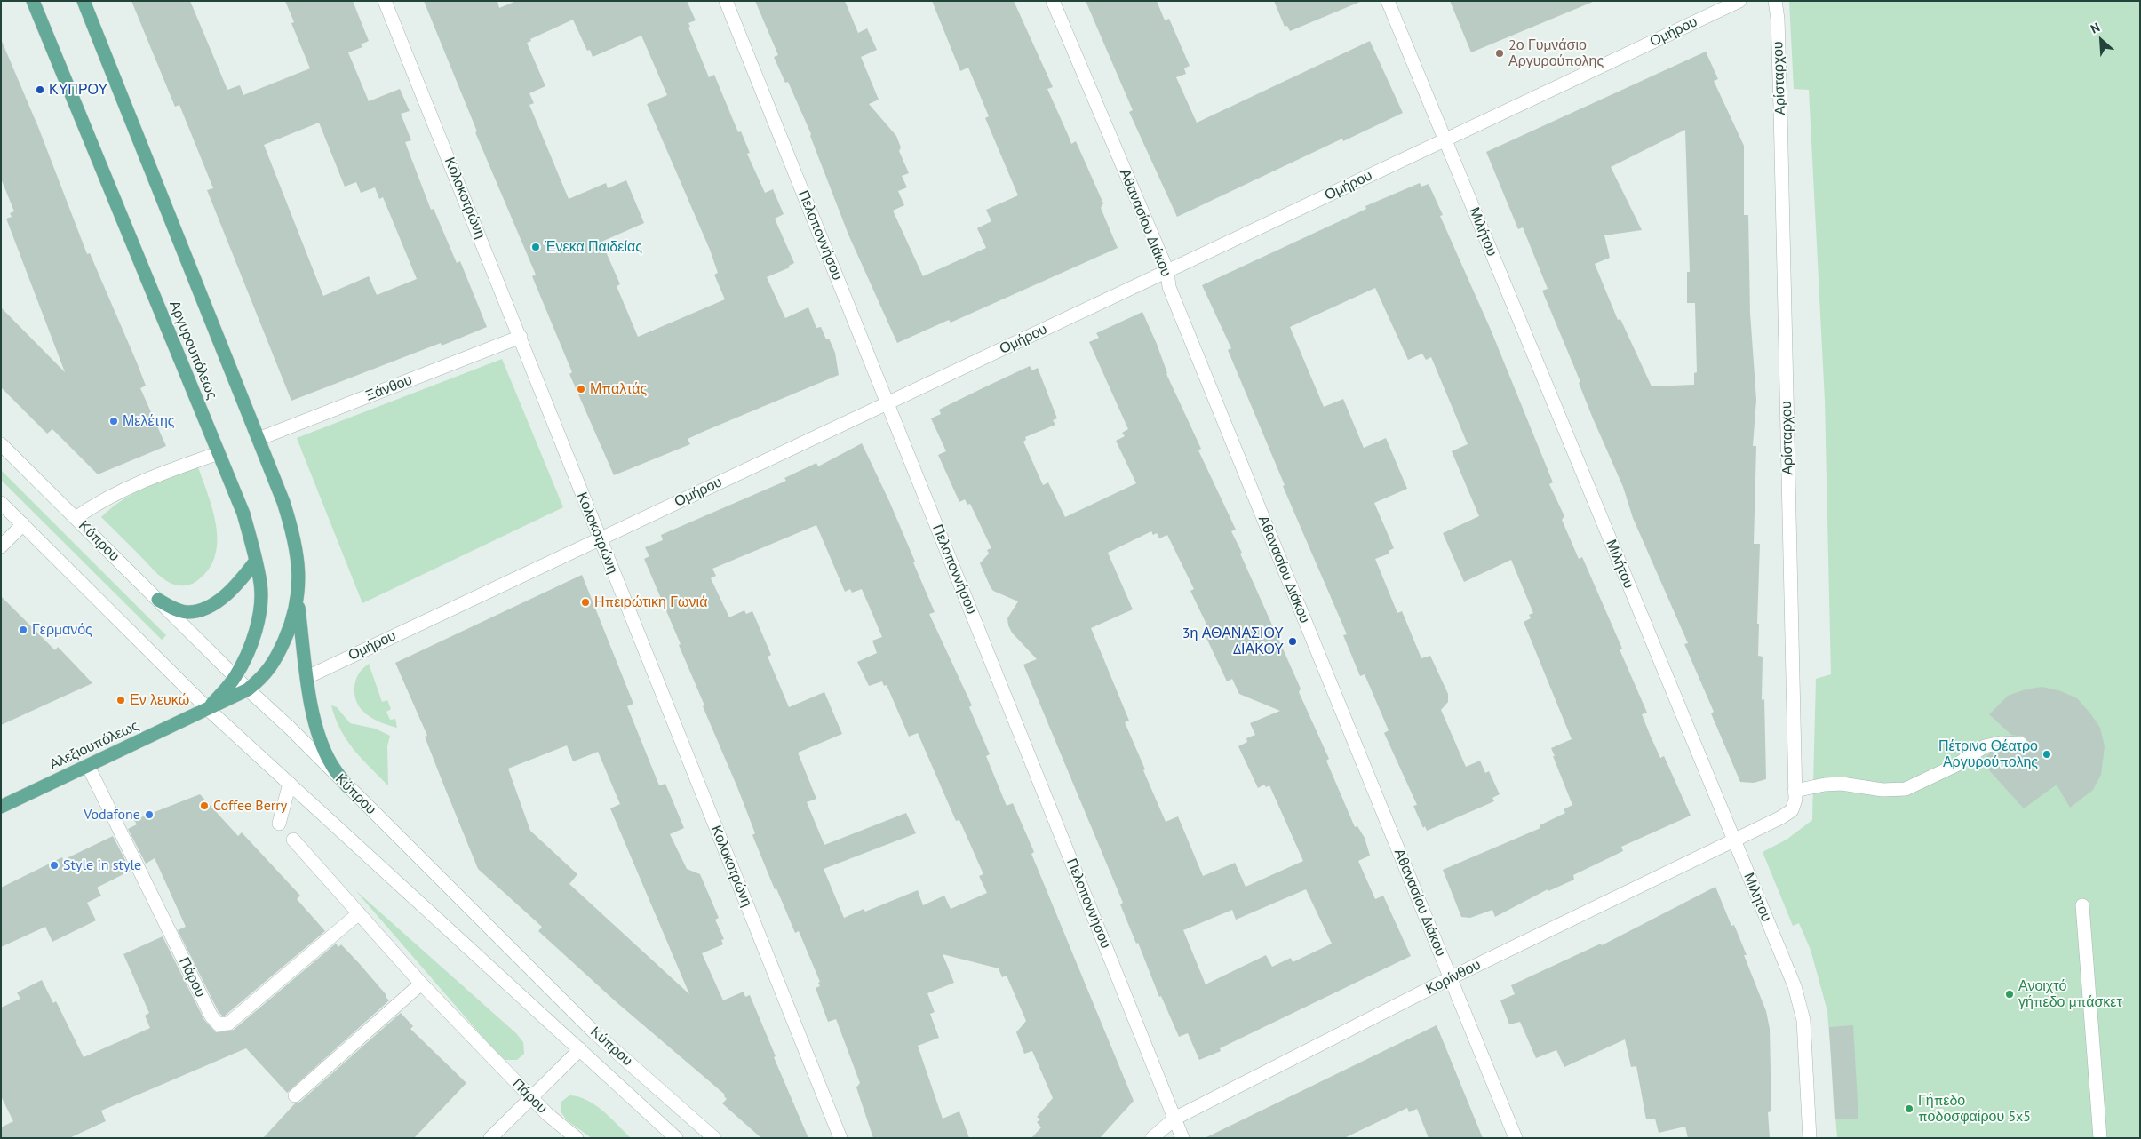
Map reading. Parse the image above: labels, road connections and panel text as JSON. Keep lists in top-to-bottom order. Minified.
{"streets":{"main road":["Αργυρουπόλεως","Αλεξιουπόλεως"],"street":["Ομήρου","Αρίσταρχου","Κολοκοτρώνη","Αθανασίου Διάκου","Μιλήτου","Πελοποννήσου","Ξάνθου","Κύπρου","Πάρου","Κορίνθου"]},"crossings":[["Ομήρου","Κολοκοτρώνη"],["Ομήρου","Αθανασίου Διάκου"],["Ομήρου","Μιλήτου"],["Ομήρου","Πελοποννήσου"],["Αρίσταρχου","Μιλήτου"],["Αρίσταρχου","Κορίνθου"],["Κολοκοτρώνη","Ξάνθου"],["Αθανασίου Διάκου","Κορίνθου"],["Μιλήτου","Κορίνθου"],["Πελοποννήσου","Κορίνθου"],["Αργυρουπόλεως","Ξάνθου"],["Αργυρουπόλεως","Κύπρου"],["Αργυρουπόλεως","Αλεξιουπόλεως"],["Κύπρου","Αλεξιουπόλεως"],["Αλεξιουπόλεως","Πάρου"]],"places":["2ο Γυμνάσιο Αργυρούπολης","ΚΥΠΡΟΥ","Ένεκα Παιδείας","Μπαλτάς","Μελέτης","Ηπειρώτικη Γωνιά","Γερμανός","3η ΑΘΑΝΑΣΙΟΥ ΔΙΑΚΟΥ","Εν λευκώ","Πέτρινο Θέατρο Αργυρούπολης","Coffee Berry","Vodafone","Style in style","Ανοιχτό γήπεδο μπάσκετ","Γήπεδο ποδοσφαίρου 5x5"],"north":"top left"}
